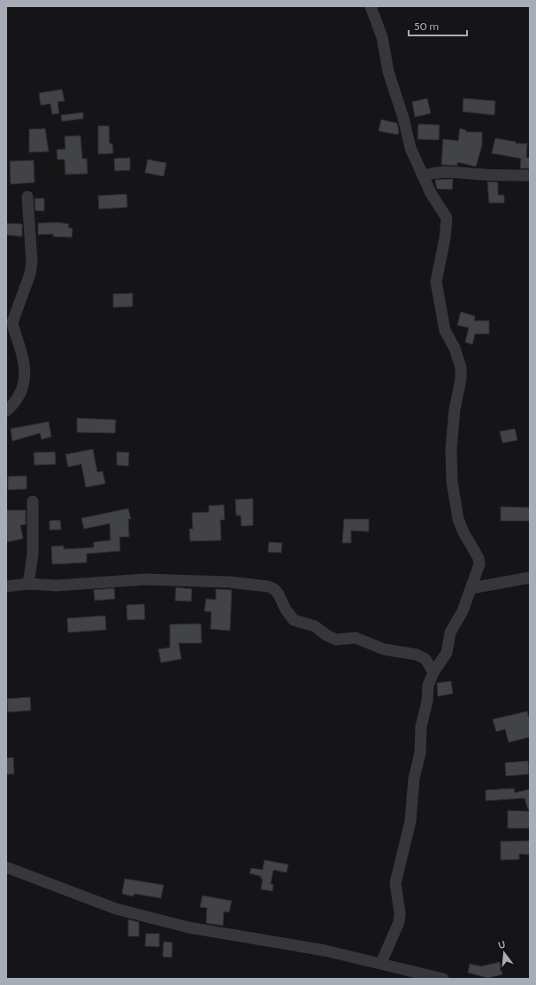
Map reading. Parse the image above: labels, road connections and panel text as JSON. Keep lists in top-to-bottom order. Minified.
{"scale_bar":"50 m","north":"top"}
